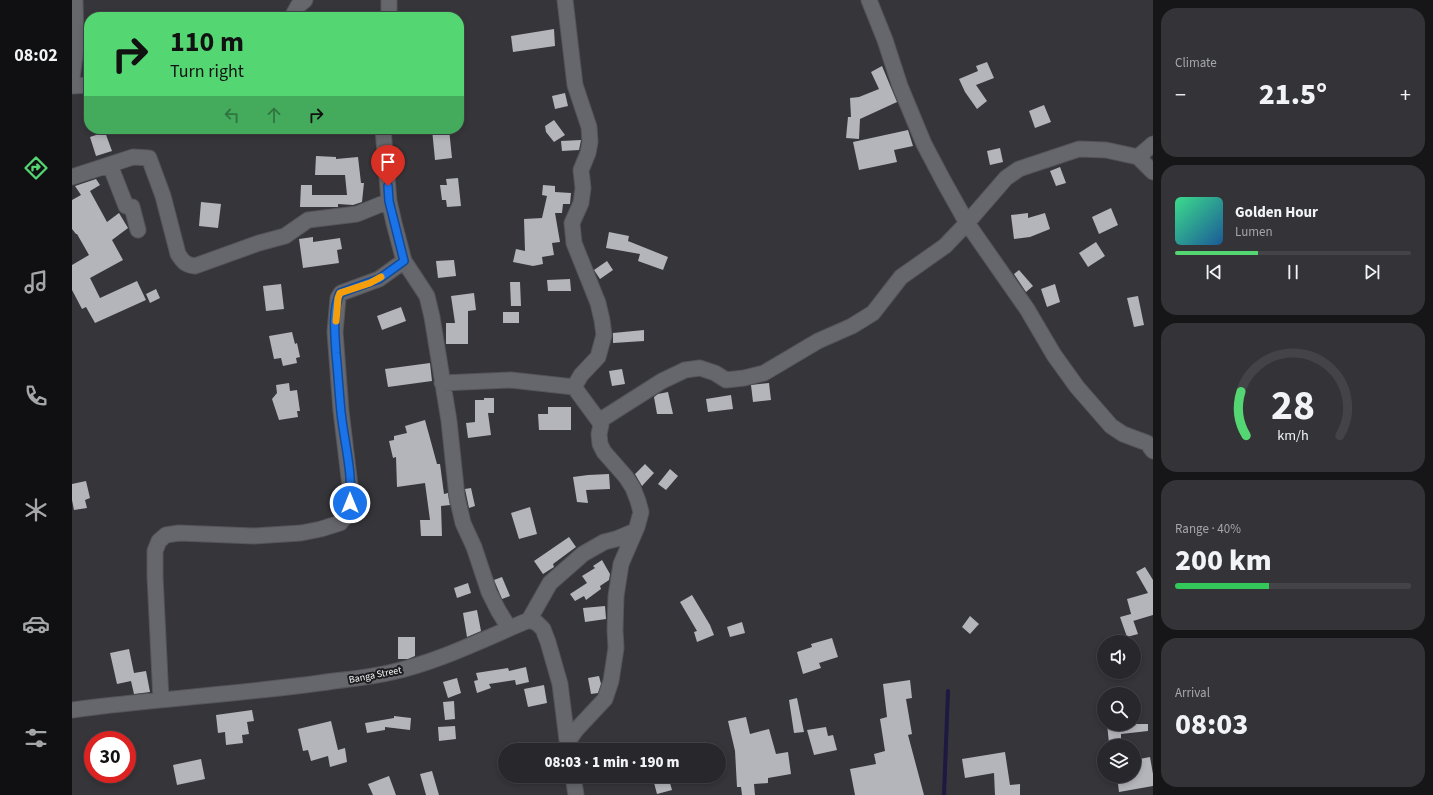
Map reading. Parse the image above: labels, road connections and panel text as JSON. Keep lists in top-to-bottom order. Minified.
{"streets":{"street":["Banga Street"]},"page":{"tabs":"08:02","tile":["Climate",["Range · 40%","200 km"],["Arrival","08:03"]],"turn":["110 m","Turn right"],"heat":["−","21.5°","+"],"song":["Golden Hour","Lumen"],"limit":"30","trip":"08:03 · 1 min · 190 m","gauge":["28","km/h"]}}
